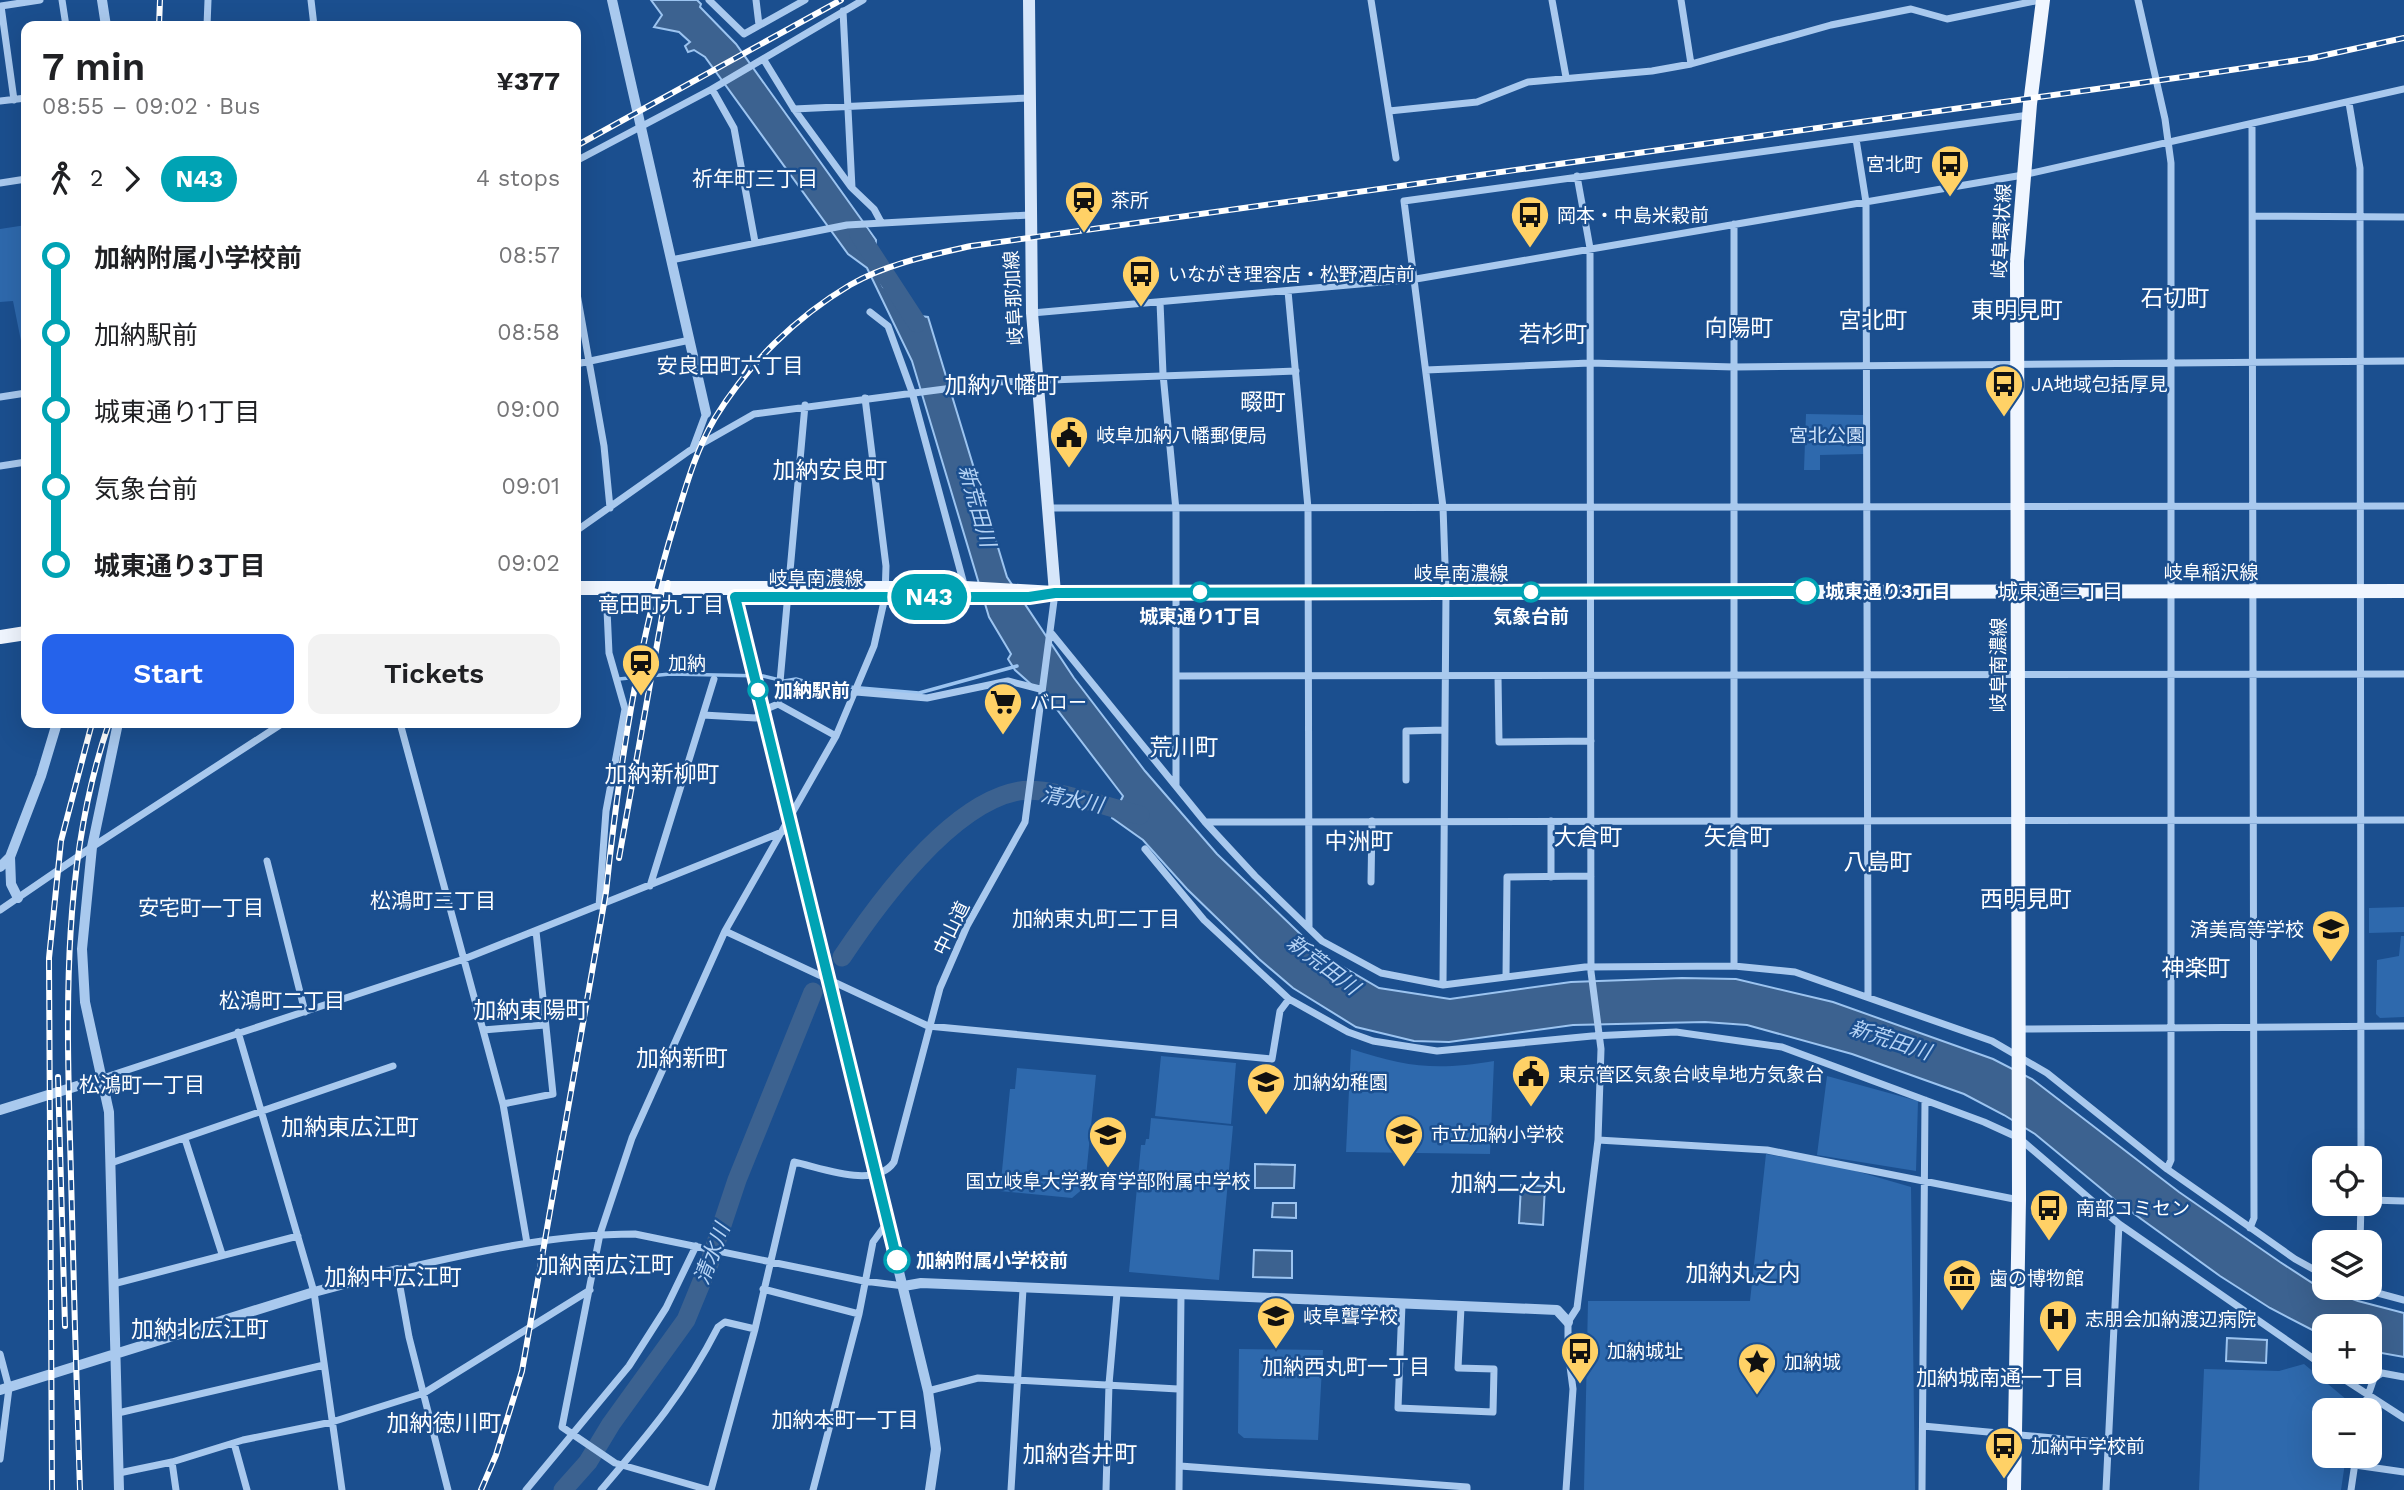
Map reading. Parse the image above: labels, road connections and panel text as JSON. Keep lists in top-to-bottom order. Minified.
{"streets":{"main road":["岐阜環状線","岐阜那加線","岐阜稲沢線","岐阜南濃線"],"street":["中山道"]},"crossings":[["岐阜環状線","岐阜稲沢線"],["岐阜環状線","岐阜南濃線"],["岐阜那加線","岐阜南濃線"],["岐阜那加線","中山道"],["岐阜稲沢線","岐阜南濃線"],["岐阜南濃線","中山道"]],"districts":["祈年町三丁目","石切町","東明見町","宮北町","向陽町","若杉町","安良田町六丁目","加納八幡町","畷町","加納安良町","城東通三丁目","竜田町九丁目","荒川町","加納新柳町","大倉町","矢倉町","中洲町","八島町","西明見町","松鴻町三丁目","安宅町一丁目","加納東丸町二丁目","神楽町","松鴻町二丁目","加納東陽町","加納新町","松鴻町一丁目","加納東広江町","加納二之丸","加納南広江町","加納丸之内","加納中広江町","加納北広江町","加納西丸町一丁目","加納城南通一丁目","加納本町一丁目","加納徳川町","加納沓井町"],"water":["新荒田川","清水川"],"parks":["宮北公園"],"places":{"bus stop":["宮北町","岡本・中島米穀前","いながき理容店・松野酒店前","JA地域包括厚見","南部コミセン","加納城址","加納中学校前"],"station":["茶所","加納"],"public building":["岐阜加納八幡郵便局","東京管区気象台岐阜地方気象台"],"other":["城東通り3丁目","城東通り1丁目","気象台前","加納駅前","加納附属小学校前"],"supermarket":["バロー"],"school or university":["済美高等学校","加納幼稚園","市立加納小学校","国立岐阜大学教育学部附属中学校","岐阜聾学校"],"museum":["歯の博物館"],"hospital":["志朋会加納渡辺病院"],"place":["加納城"]},"lines":["bus line N43"],"page":{"on_map":"N43","heading":["7 min","08:55 – 09:02 · Bus","¥377"],"legs":["2","N43","4 stops"],"list":[{"name":"加納附属小学校前","value":"08:57"},{"name":"加納駅前","value":"08:58"},{"name":"城東通り1丁目","value":"09:00"},{"name":"気象台前","value":"09:01"},{"name":"城東通り3丁目","value":"09:02"}],"buttons":["Start","Tickets"],"map_buttons":["+","−"]}}
